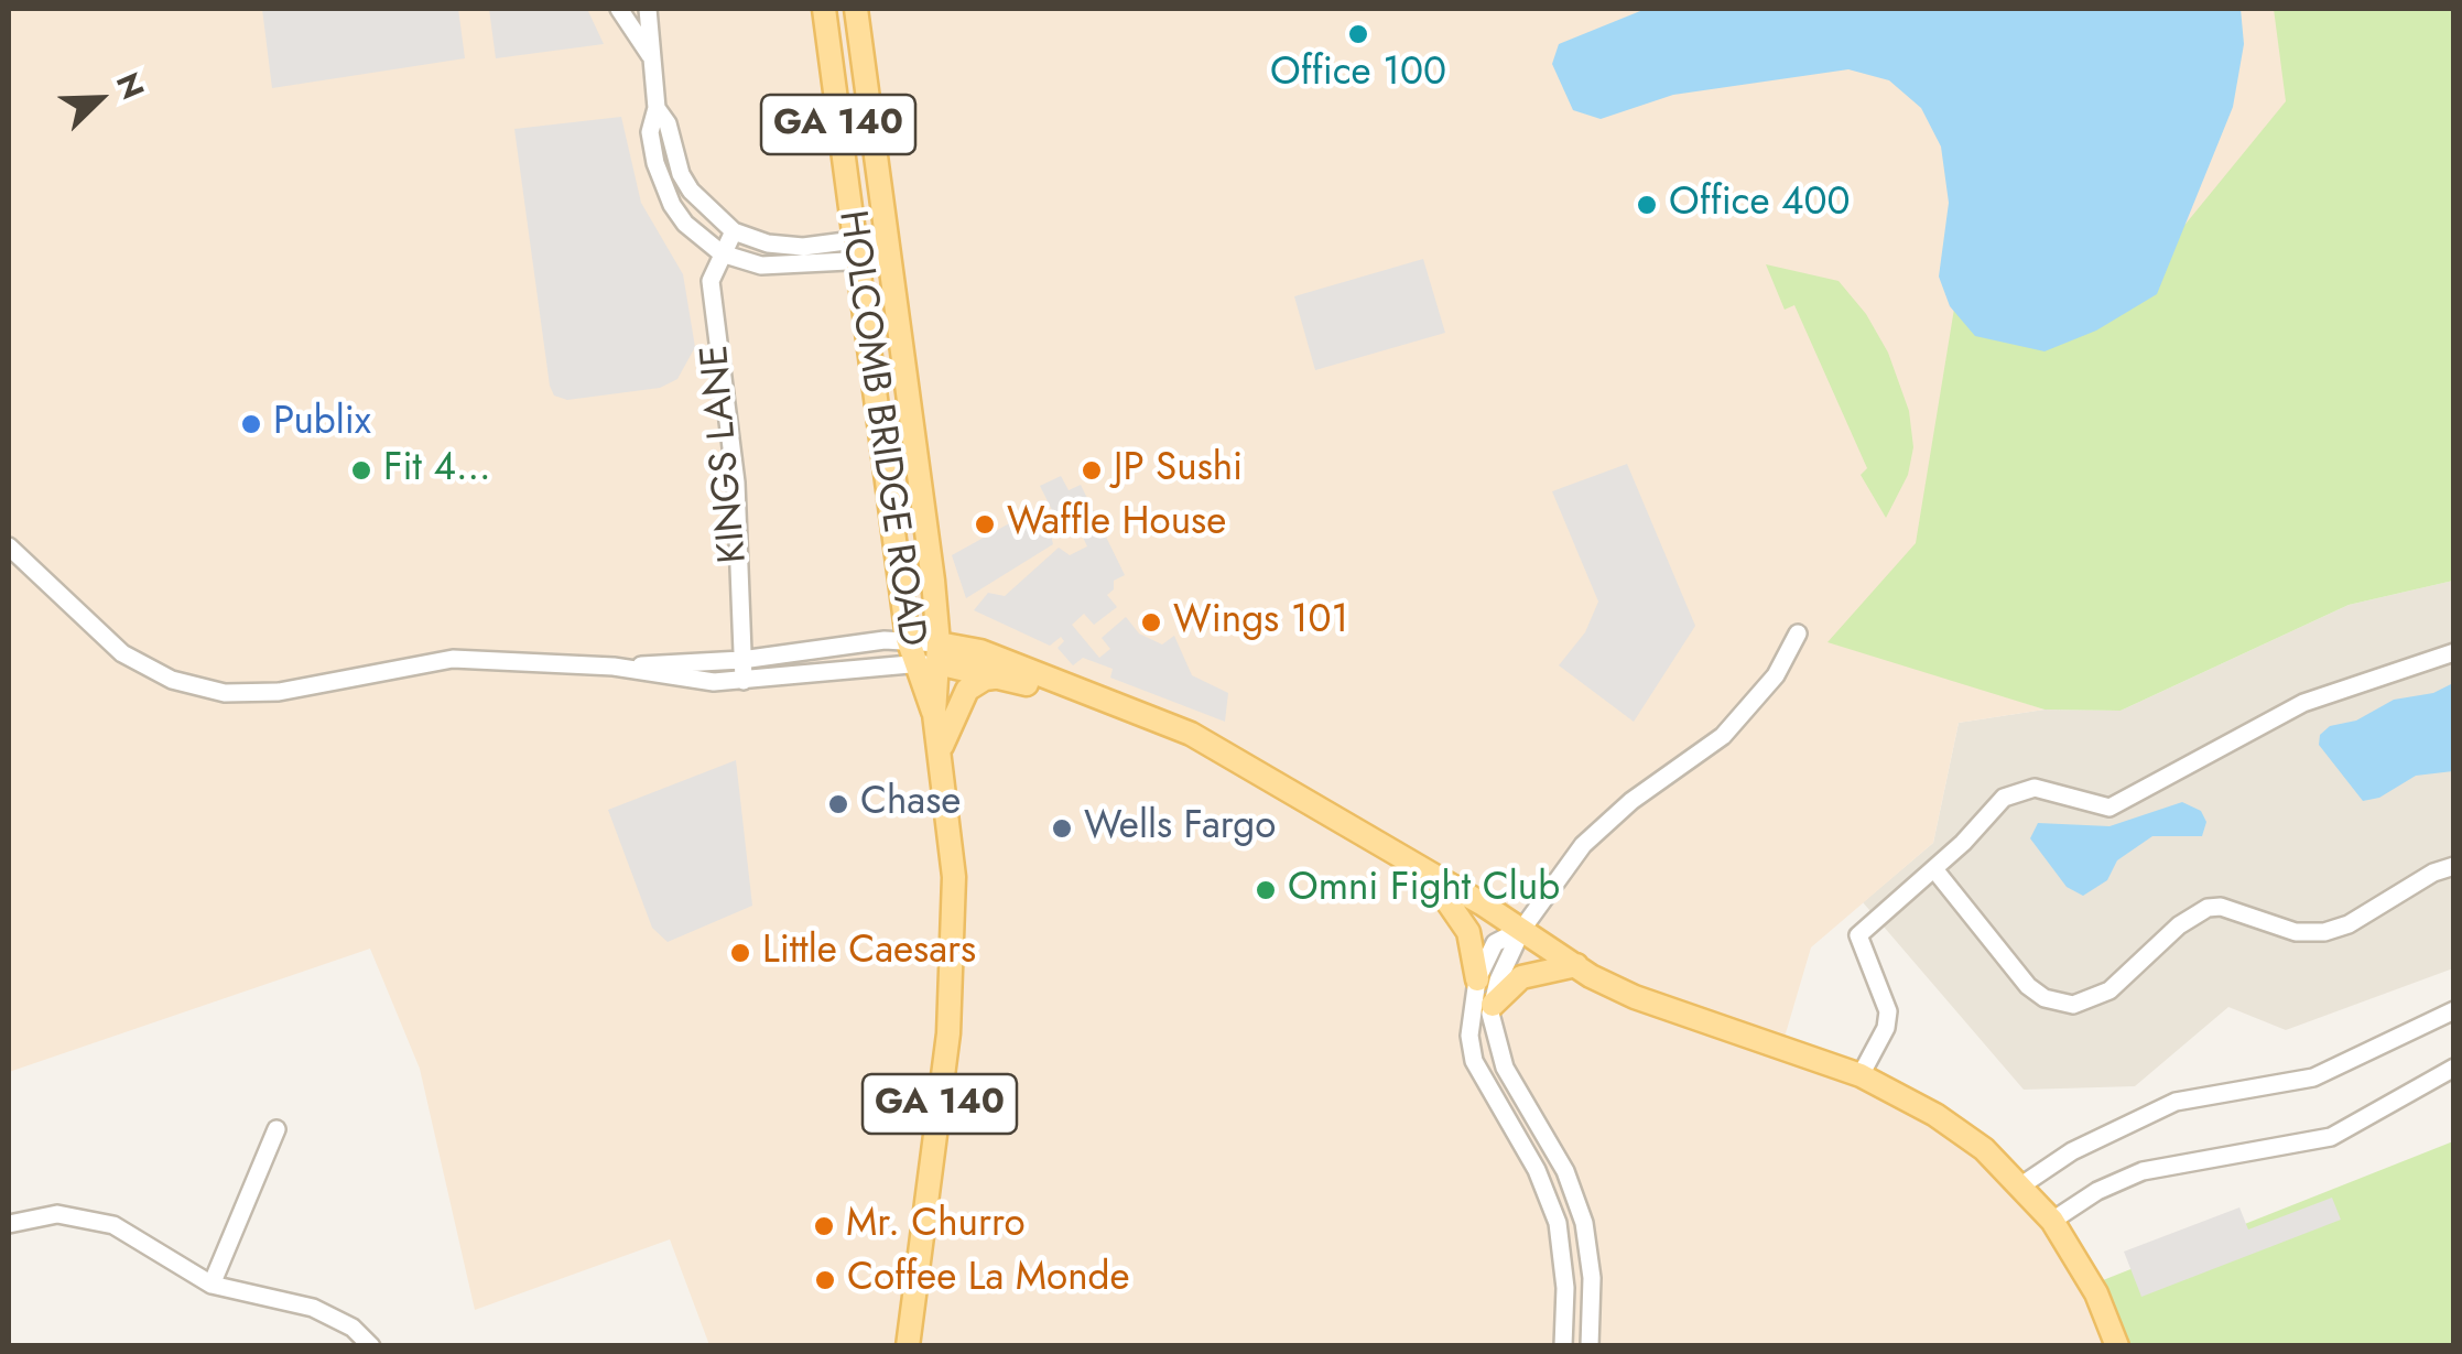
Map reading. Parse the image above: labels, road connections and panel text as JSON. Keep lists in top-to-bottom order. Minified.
{"streets":{"main road":["GA 140","HOLCOMB BRIDGE ROAD"],"street":["KINGS LANE"]},"places":["Office 100","Office 400","Publix","Fit 4...","JP Sushi","Waffle House","Wings 101","Chase","Wells Fargo","Omni Fight Club","Little Caesars","Mr. Churro","Coffee La Monde"],"north":"top right"}
